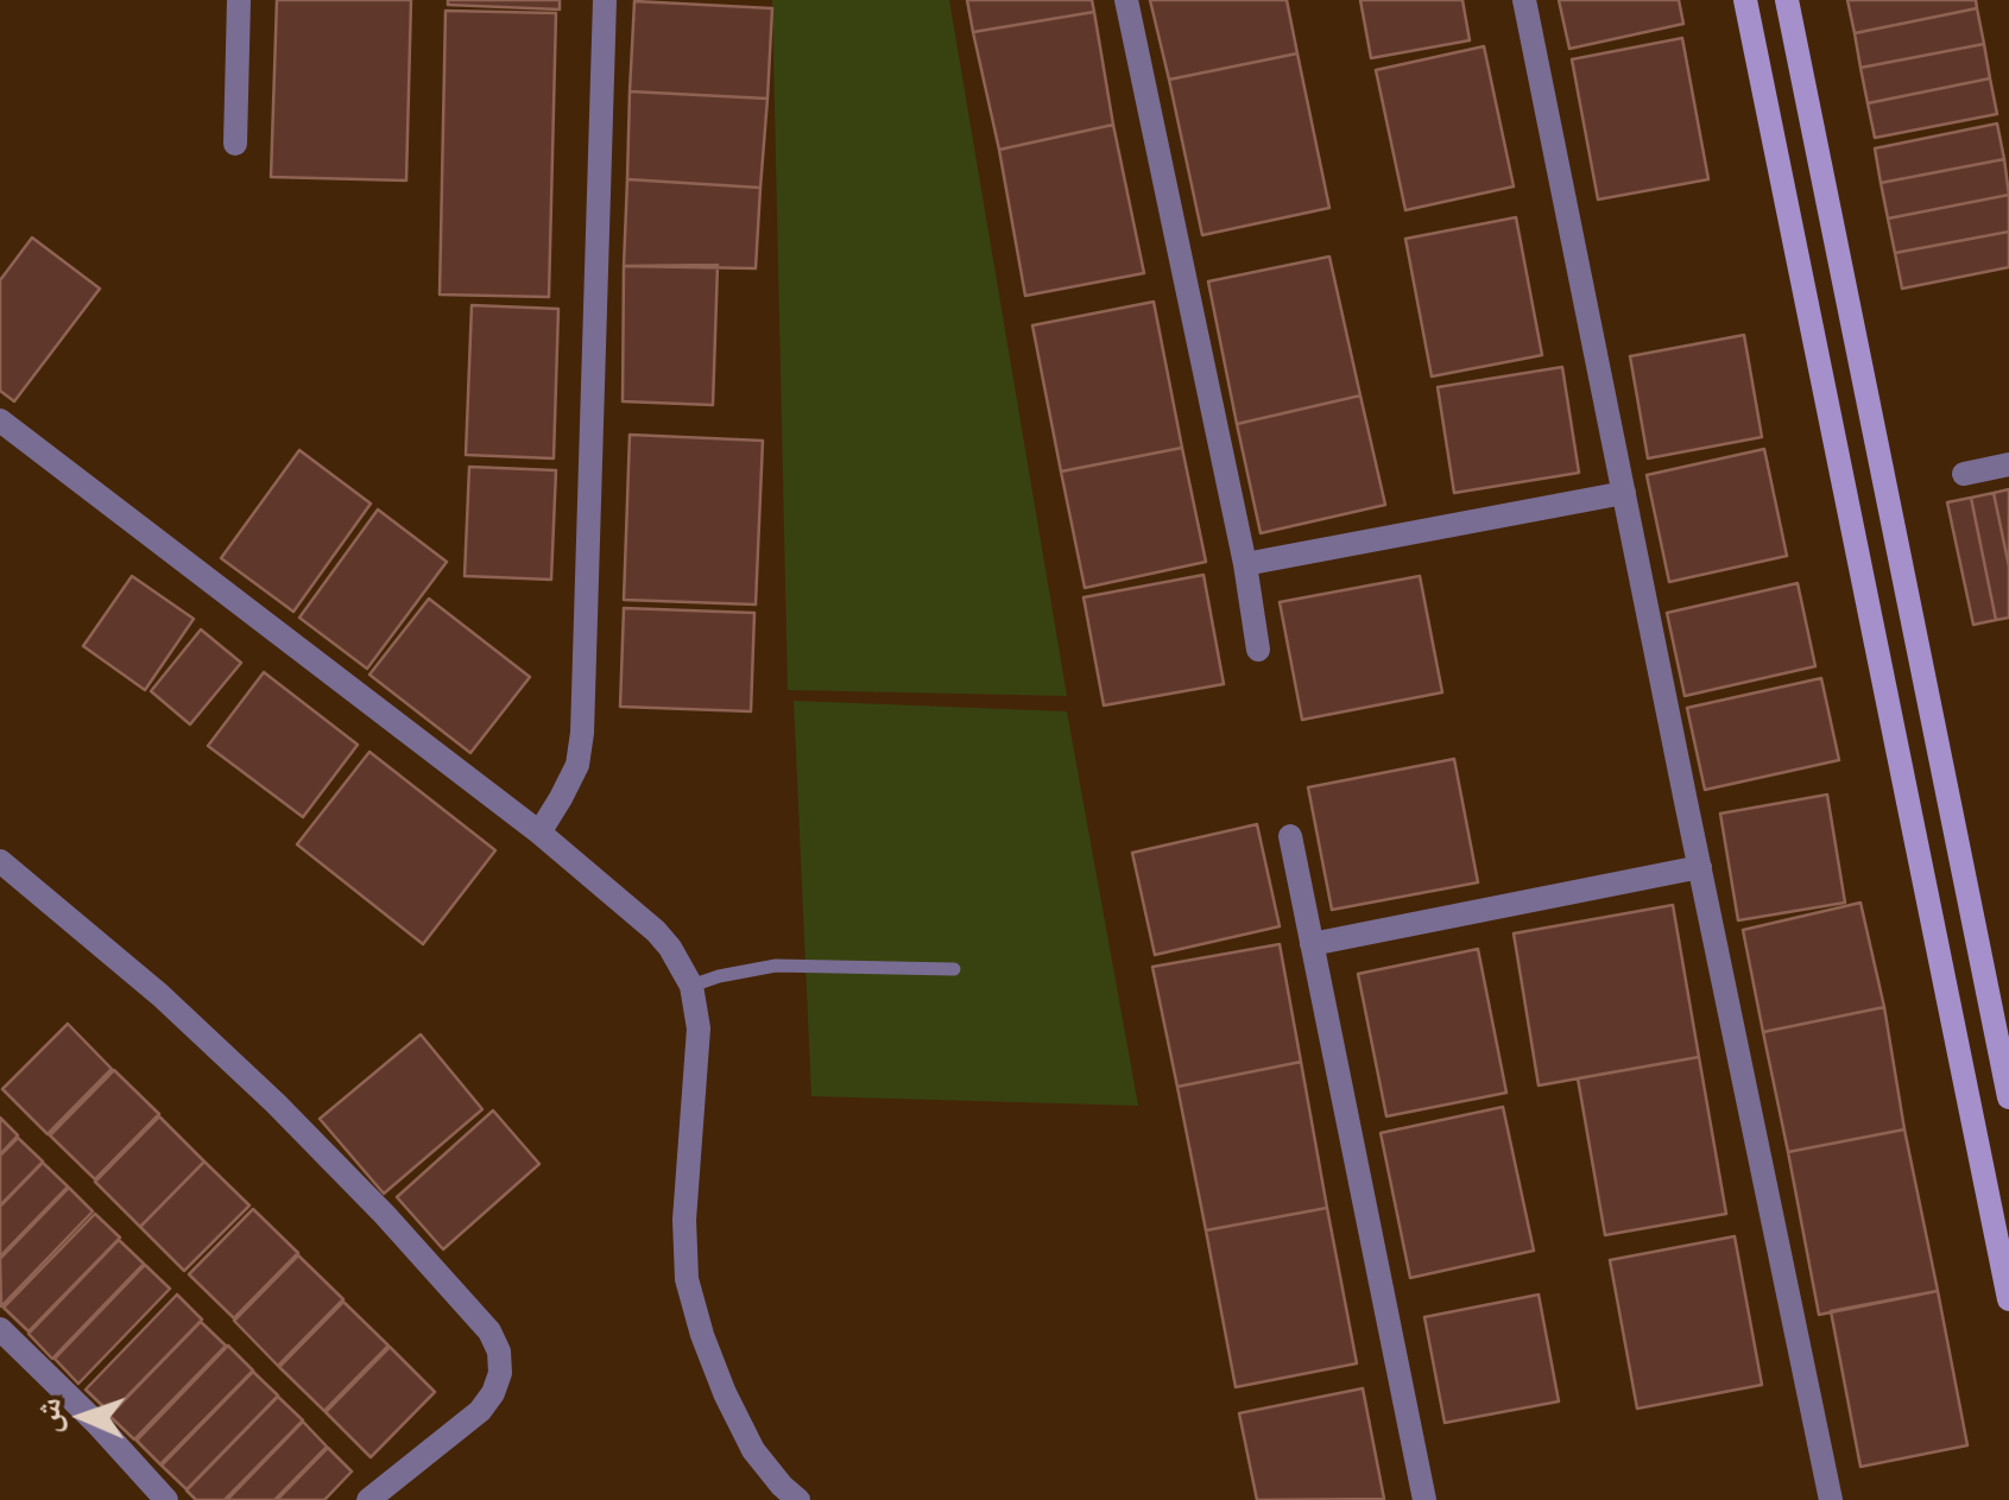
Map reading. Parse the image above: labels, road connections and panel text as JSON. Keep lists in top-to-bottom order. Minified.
{"north":"left"}
